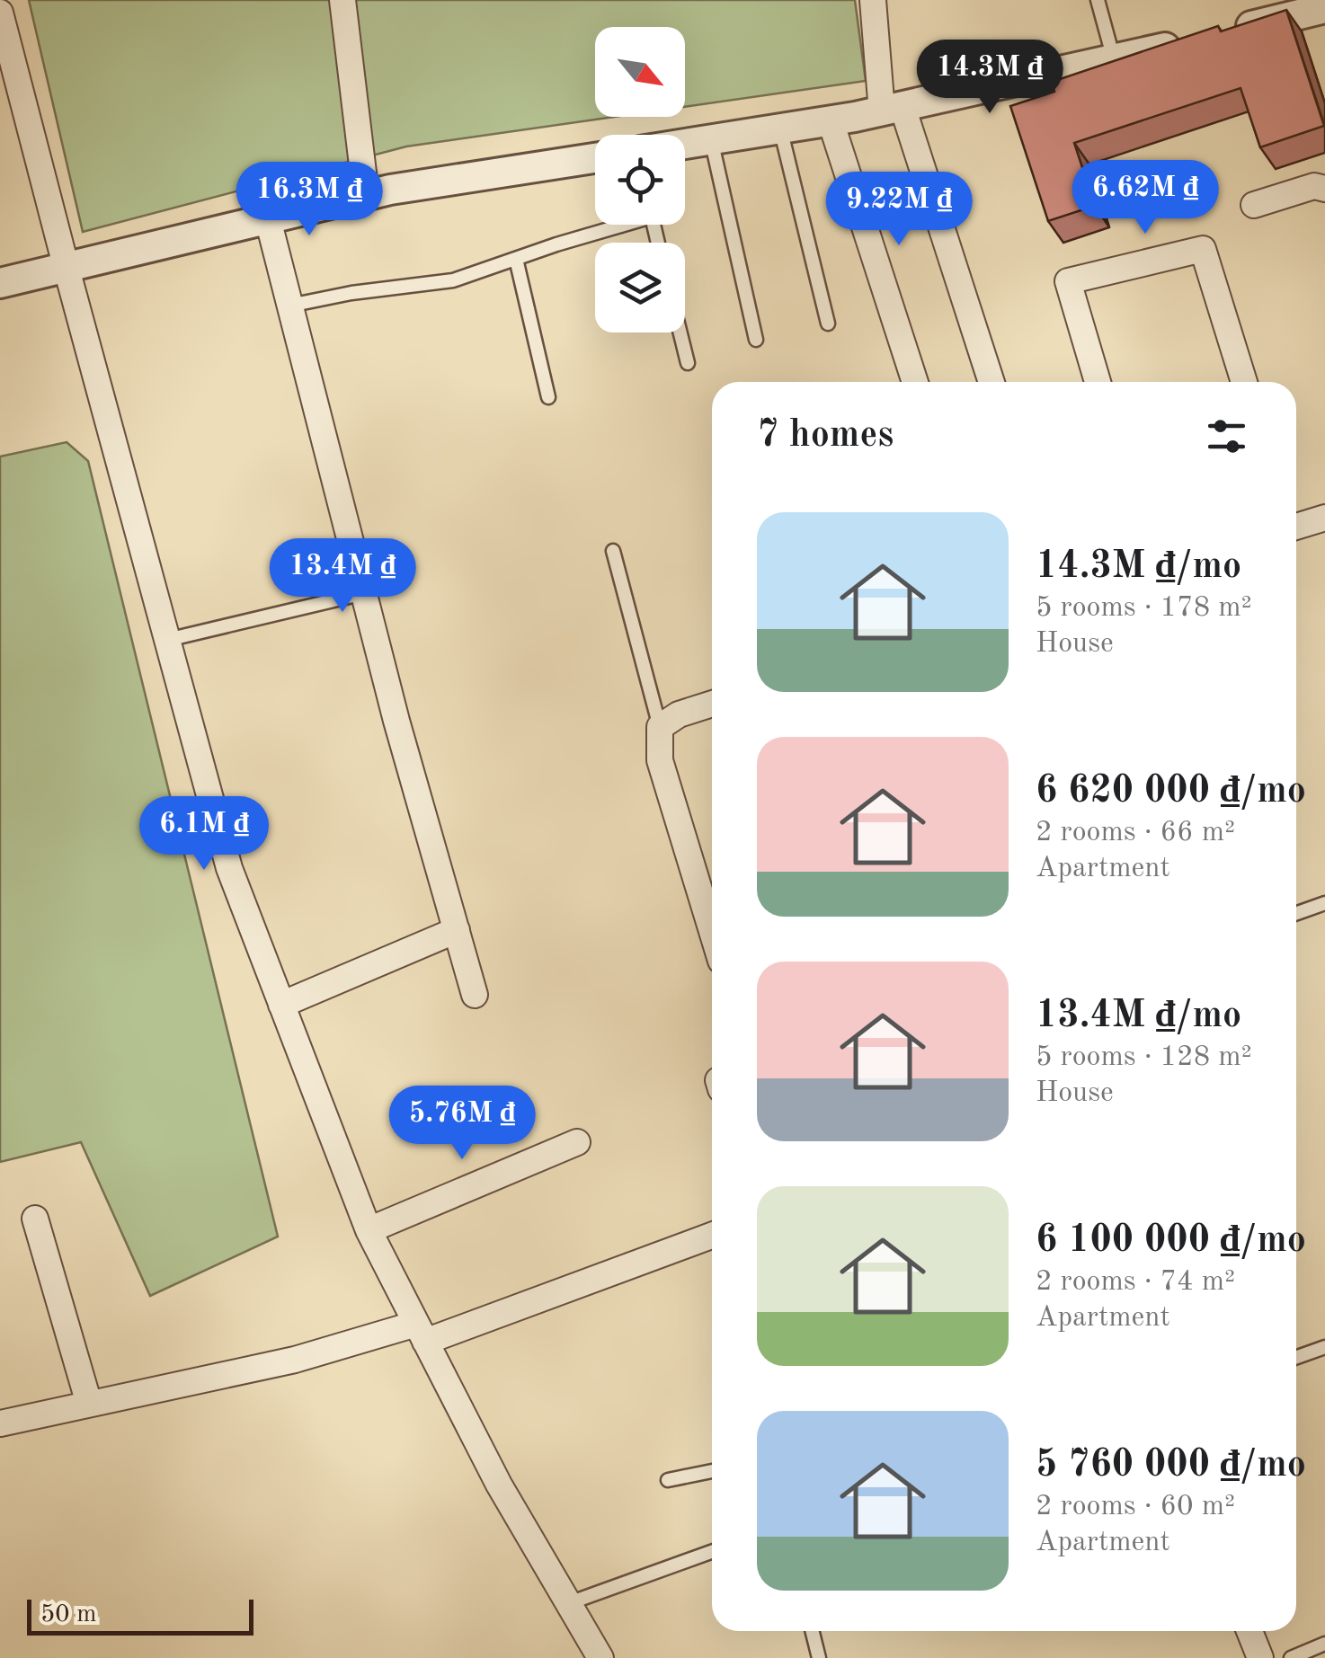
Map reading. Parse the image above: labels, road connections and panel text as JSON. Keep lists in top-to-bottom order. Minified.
{"scale_bar":"50 m","north":"bottom right","page":{"price":["14.3M ₫","6.62M ₫","16.3M ₫","9.22M ₫","13.4M ₫","6.1M ₫","5.76M ₫"],"heading":"7 homes","list":[{"name":"14.3M ₫/mo","note":"5 rooms · 178 m² · House"},{"name":"6 620 000 ₫/mo","note":"2 rooms · 66 m² · Apartment"},{"name":"13.4M ₫/mo","note":"5 rooms · 128 m² · House"},{"name":"6 100 000 ₫/mo","note":"2 rooms · 74 m² · Apartment"},{"name":"5 760 000 ₫/mo","note":"2 rooms · 60 m² · Apartment"}],"scale":"50 m"}}
